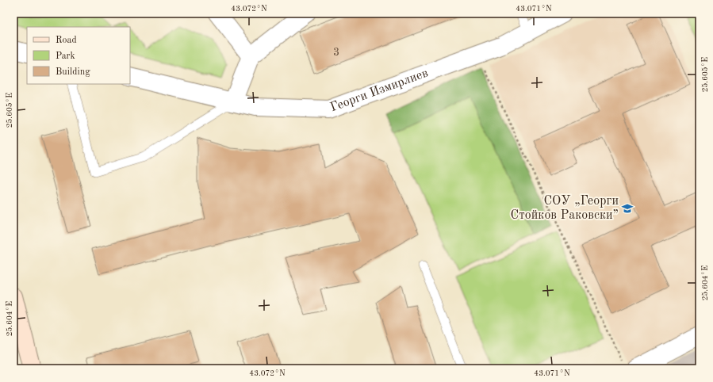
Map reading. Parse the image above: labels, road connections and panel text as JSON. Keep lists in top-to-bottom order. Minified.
{"streets":{"street":["Георги Измирлиев"]},"places":{"school or university":["СОУ „Георги Стойков Раковски”"]},"house_numbers":["3"],"legend":["Road","Park","Building"],"coordinates":["43.072°N","43.071°N","25.605°E","25.604°E"]}
